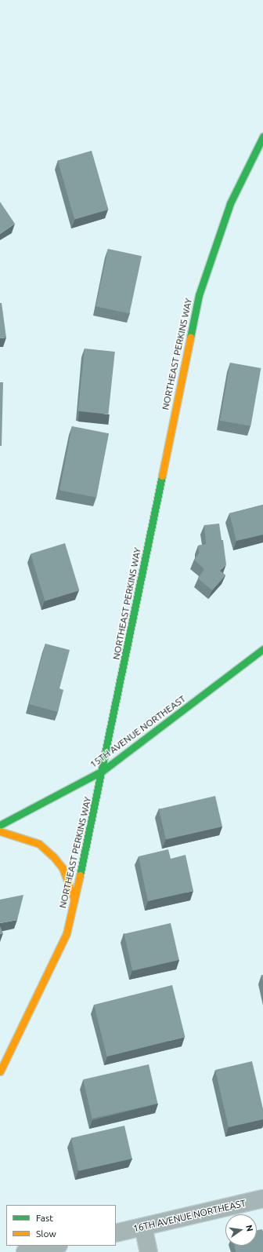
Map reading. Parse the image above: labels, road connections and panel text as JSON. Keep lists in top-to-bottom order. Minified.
{"streets":{"main road":["NORTHEAST PERKINS WAY","15TH AVENUE NORTHEAST"],"street":["16TH AVENUE NORTHEAST"]},"crossings":[["NORTHEAST PERKINS WAY","15TH AVENUE NORTHEAST"]],"legend":["Fast","Slow"],"north":"right"}
